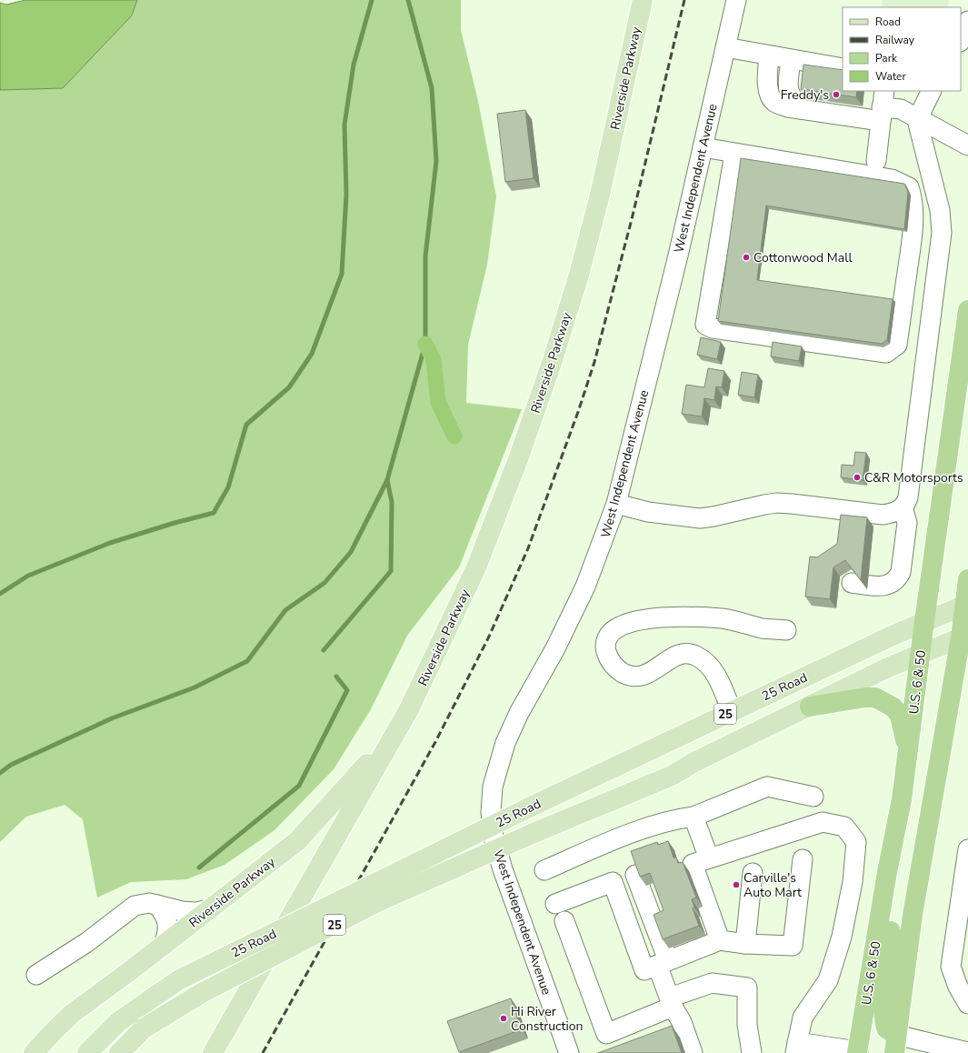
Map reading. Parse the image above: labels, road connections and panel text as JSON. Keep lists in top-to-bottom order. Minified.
{"streets":{"highway":["U.S. 6 & 50"],"main road":["Riverside Parkway","25 Road","25"],"street":["West Independent Avenue"]},"crossings":[["U.S. 6 & 50","25 Road"]],"places":["Freddy's","Cottonwood Mall","C&R Motorsports","Carville's Auto Mart","Hi River Construction"],"legend":["Road","Railway","Park","Water"]}
